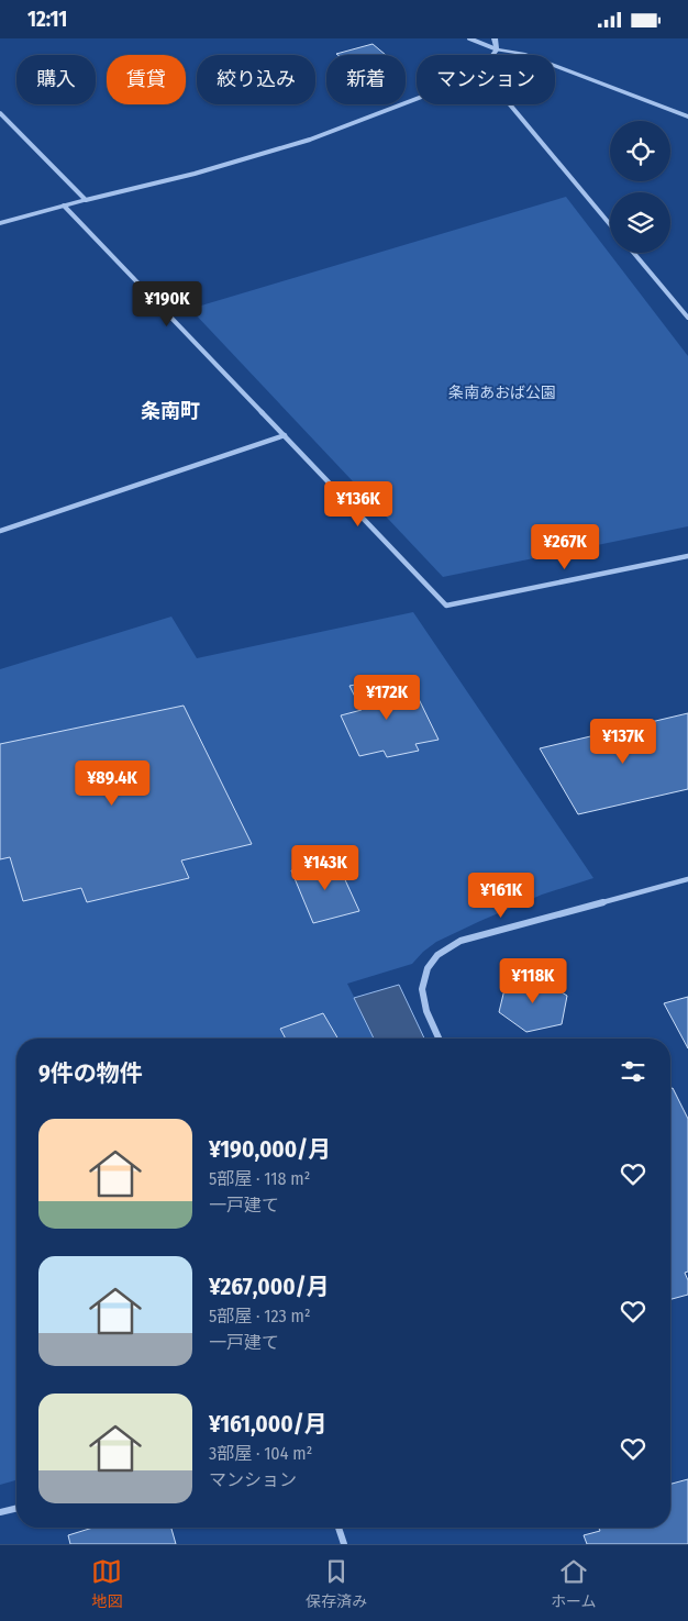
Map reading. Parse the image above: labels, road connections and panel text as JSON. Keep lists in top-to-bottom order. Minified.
{"districts":["条南町"],"parks":["条南あおば公園"],"page":{"status":"12:11","chip":["購入","賃貸","絞り込み","新着","マンション"],"price":["¥190K","¥136K","¥267K","¥172K","¥137K","¥89.4K","¥143K","¥161K","¥118K"],"heading":"9件の物件","list":[{"name":"¥190,000/月","note":"5部屋 · 118 m² · 一戸建て"},{"name":"¥267,000/月","note":"5部屋 · 123 m² · 一戸建て"},{"name":"¥161,000/月","note":"3部屋 · 104 m² · マンション"}],"tabs":["地図","保存済み","ホーム"]}}
